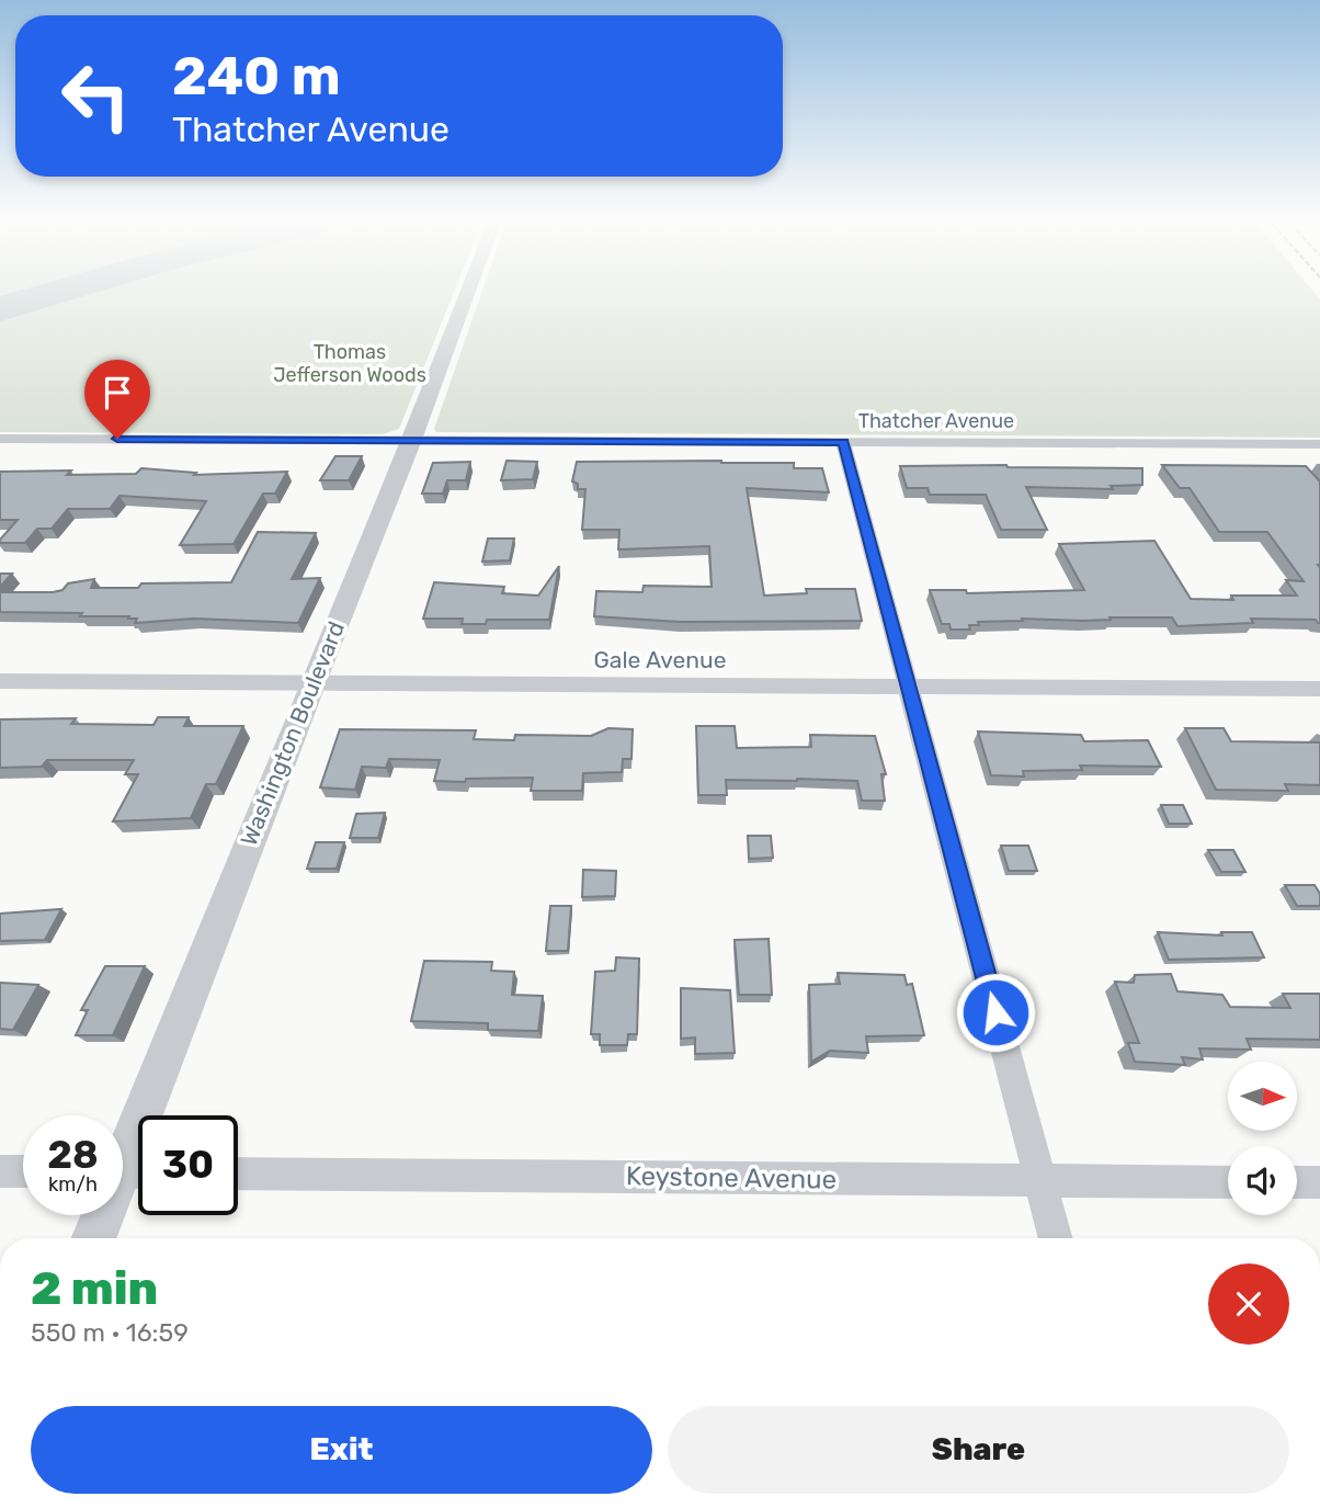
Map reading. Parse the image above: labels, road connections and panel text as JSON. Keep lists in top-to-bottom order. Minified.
{"streets":{"street":["Thatcher Avenue","Gale Avenue","Washington Boulevard","Keystone Avenue"]},"crossings":[["Thatcher Avenue","Washington Boulevard"],["Gale Avenue","Washington Boulevard"]],"parks":["Thomas Jefferson Woods"],"north":"right","page":{"turn":["240 m","Thatcher Avenue"],"speed":"28 km/h","limit":"30","heading":["2 min","550 m · 16:59"],"buttons":["Exit","Share"]}}
